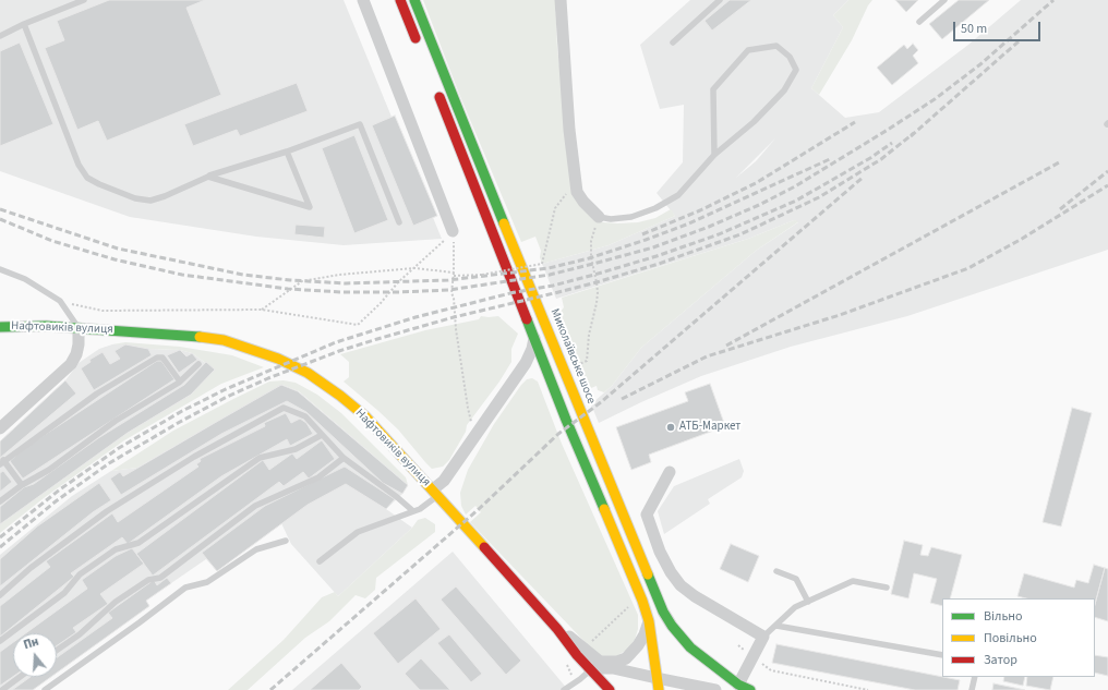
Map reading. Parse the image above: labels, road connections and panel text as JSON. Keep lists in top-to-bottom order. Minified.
{"streets":{"main road":["Нафтовиків вулиця","Миколаївське шосе"]},"places":["АТБ-Маркет"],"legend":["Вільно","Повільно","Затор"],"scale_bar":"50 m","north":"top"}
